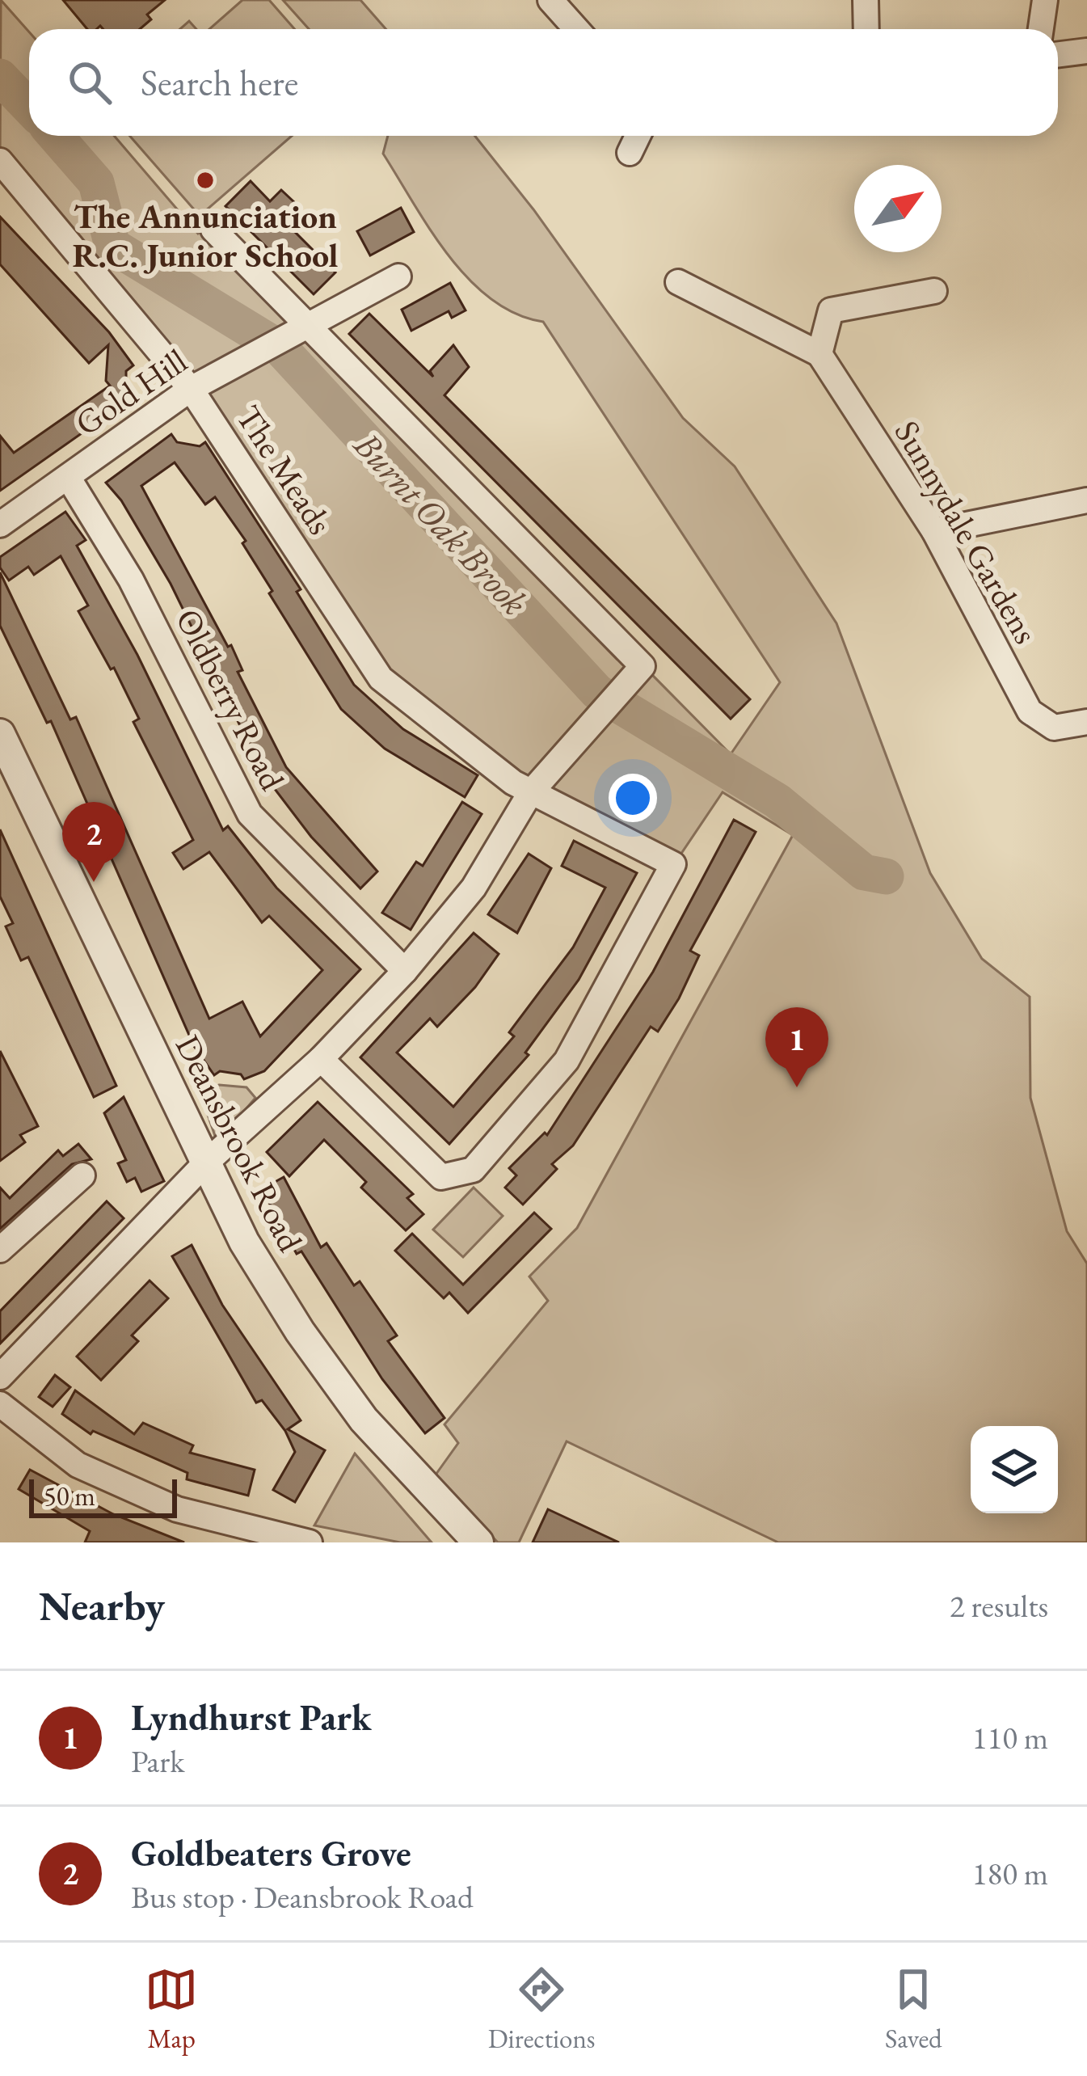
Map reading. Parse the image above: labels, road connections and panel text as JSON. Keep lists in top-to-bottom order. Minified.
{"streets":{"street":["Gold Hill","The Meads","Sunnydale Gardens","Oldberry Road","Deansbrook Road"]},"crossings":[["Gold Hill","The Meads"],["Gold Hill","Oldberry Road"]],"water":["Burnt Oak Brook"],"places":["The Annunciation R.C. Junior School"],"scale_bar":"50 m","north":"top right","page":{"search":"Search here","pins":["2","1"],"scale":"50 m","heading":["Nearby","2 results"],"list":[{"mark":"1","name":"Lyndhurst Park","note":"Park","value":"110 m"},{"mark":"2","name":"Goldbeaters Grove","note":"Bus stop · Deansbrook Road","value":"180 m"}],"nav":["Map","Directions","Saved"]}}
